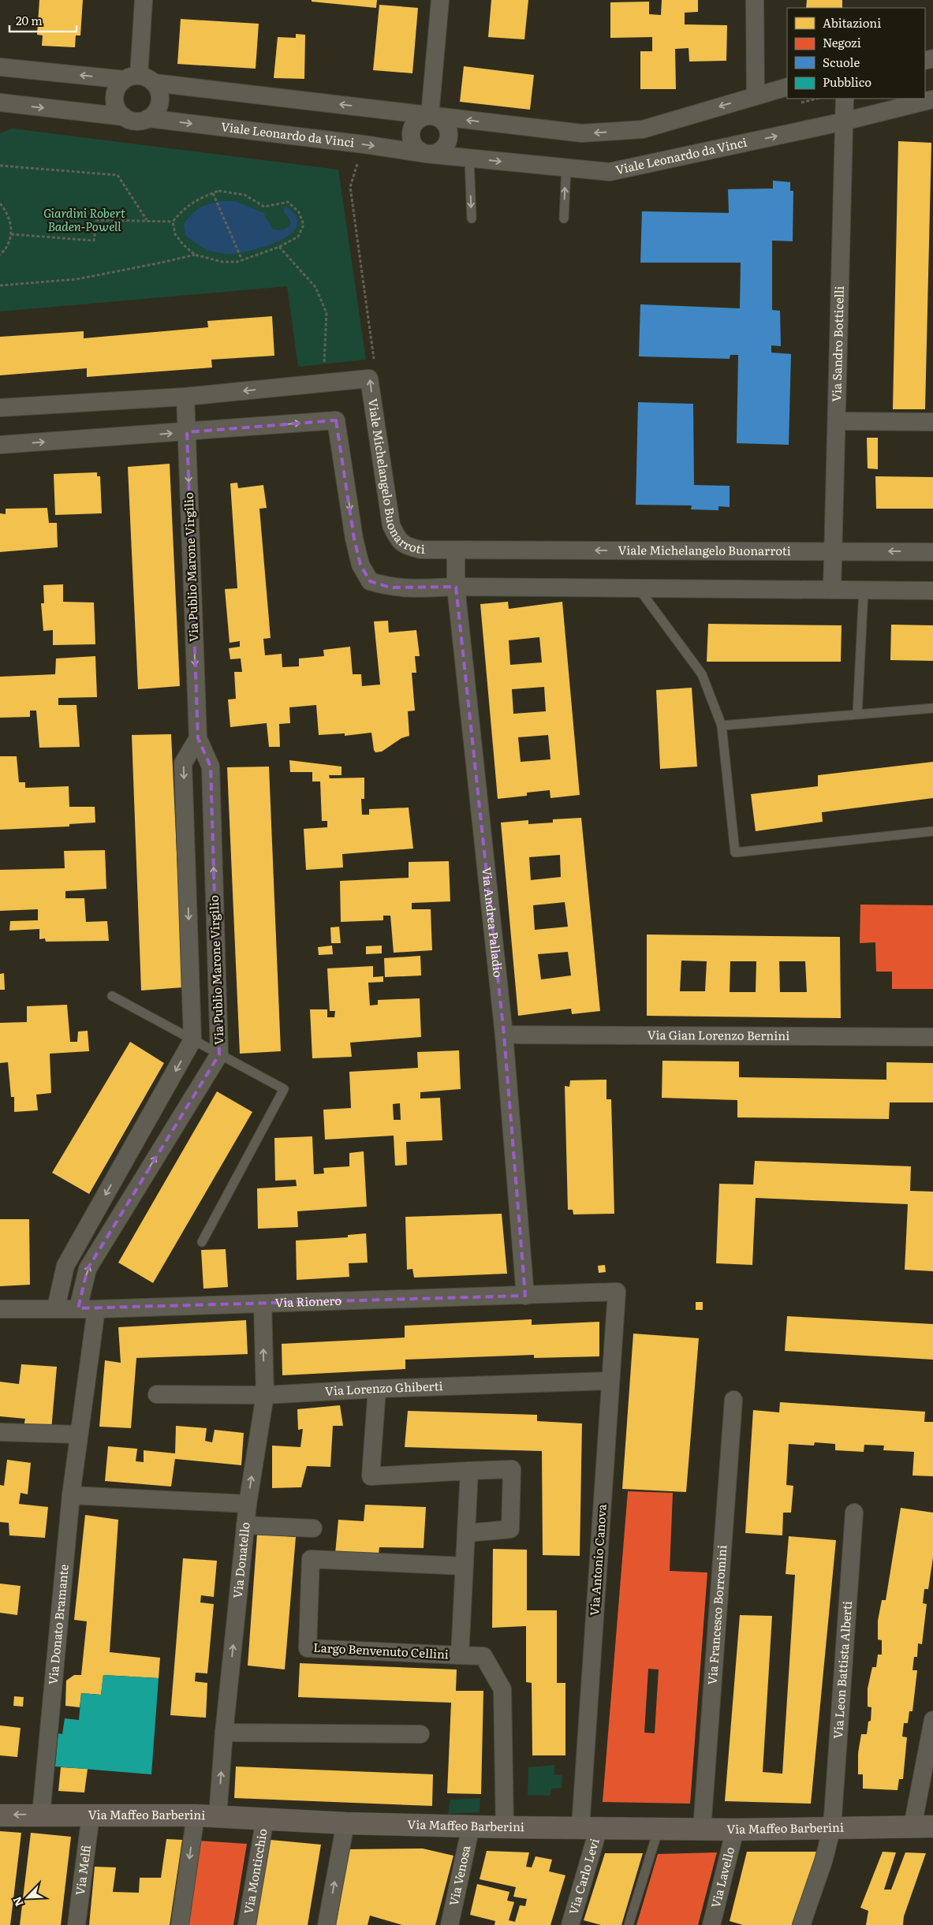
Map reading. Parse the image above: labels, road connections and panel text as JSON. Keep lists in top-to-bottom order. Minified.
{"streets":{"street":["Viale Leonardo da Vinci","Via Sandro Botticelli","Viale Michelangelo Buonarroti","Via Publio Marone Virgilio","Via Andrea Palladio","Via Gian Lorenzo Bernini","Via Rionero","Via Lorenzo Ghiberti","Via Donatello","Via Antonio Canova","Via Francesco Borromini","Via Donato Bramante","Largo Benvenuto Cellini","Via Leon Battista Alberti","Via Maffeo Barberini","Via Melfi","Via Monticchio","Via Venosa","Via Carlo Levi","Via Lavello"]},"crossings":[["Viale Leonardo da Vinci","Via Sandro Botticelli"],["Via Sandro Botticelli","Viale Michelangelo Buonarroti"],["Viale Michelangelo Buonarroti","Via Publio Marone Virgilio"],["Viale Michelangelo Buonarroti","Via Andrea Palladio"],["Via Publio Marone Virgilio","Via Rionero"],["Via Andrea Palladio","Via Gian Lorenzo Bernini"],["Via Andrea Palladio","Via Rionero"],["Via Rionero","Via Donatello"],["Via Rionero","Via Antonio Canova"],["Via Rionero","Via Donato Bramante"],["Via Lorenzo Ghiberti","Via Donatello"],["Via Lorenzo Ghiberti","Via Antonio Canova"],["Via Donatello","Via Maffeo Barberini"],["Via Antonio Canova","Via Maffeo Barberini"],["Via Antonio Canova","Via Carlo Levi"],["Via Francesco Borromini","Via Maffeo Barberini"],["Via Donato Bramante","Via Maffeo Barberini"],["Via Leon Battista Alberti","Via Maffeo Barberini"],["Via Maffeo Barberini","Via Melfi"],["Via Maffeo Barberini","Via Monticchio"],["Via Maffeo Barberini","Via Venosa"],["Via Maffeo Barberini","Via Carlo Levi"],["Via Maffeo Barberini","Via Lavello"]],"one_way":["Via Donatello"],"parks":["Giardini Robert Baden-Powell"],"legend":["Abitazioni","Negozi","Scuole","Pubblico"],"scale_bar":"20 m","north":"bottom left"}
